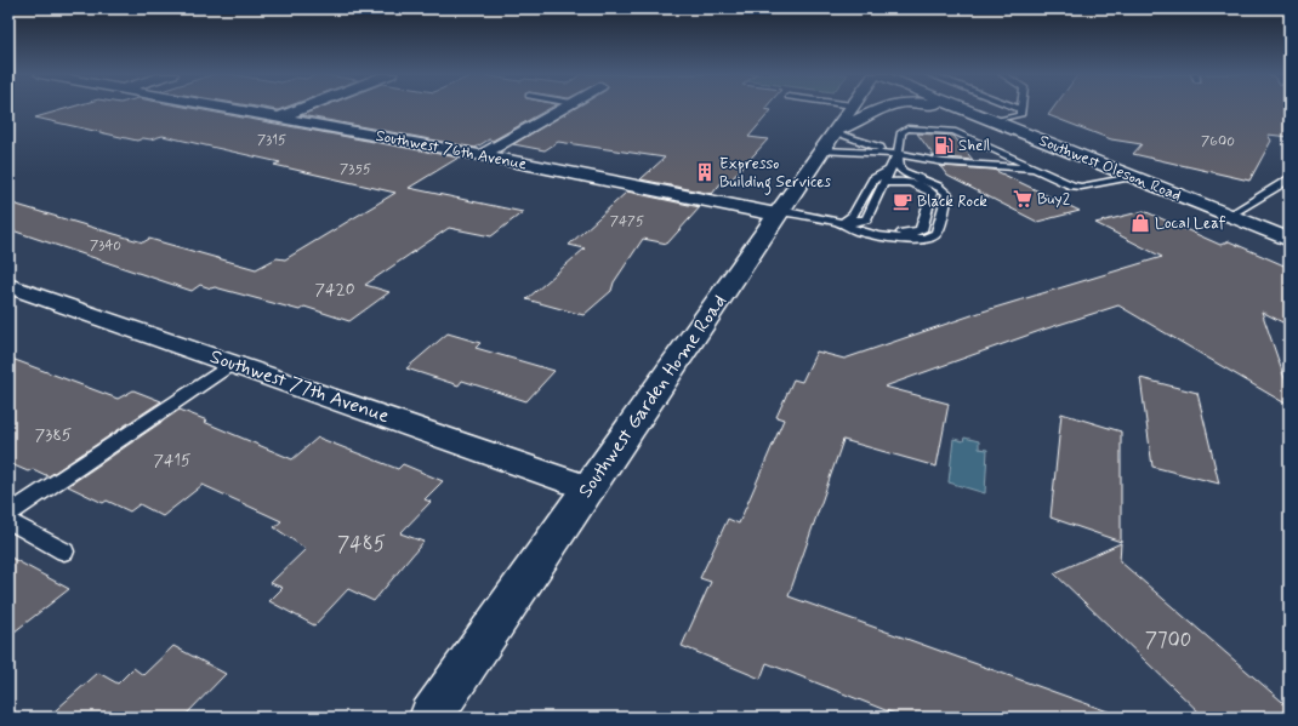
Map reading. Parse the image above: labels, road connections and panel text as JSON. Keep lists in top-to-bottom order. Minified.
{"streets":{"street":["Southwest 76th Avenue","Southwest Oleson Road","Southwest 77th Avenue","Southwest Garden Home Road"]},"crossings":[["Southwest 76th Avenue","Southwest Garden Home Road"],["Southwest 77th Avenue","Southwest Garden Home Road"]],"places":{"fuel station":["Shell"],"building":["Expresso Building Services"],"supermarket":["Buy2"],"cafe":["Black Rock"],"shop":["Local Leaf"]},"house_numbers":["7315","7600","7355","7475","7340","7420","7385","7415","7485","7700"]}
